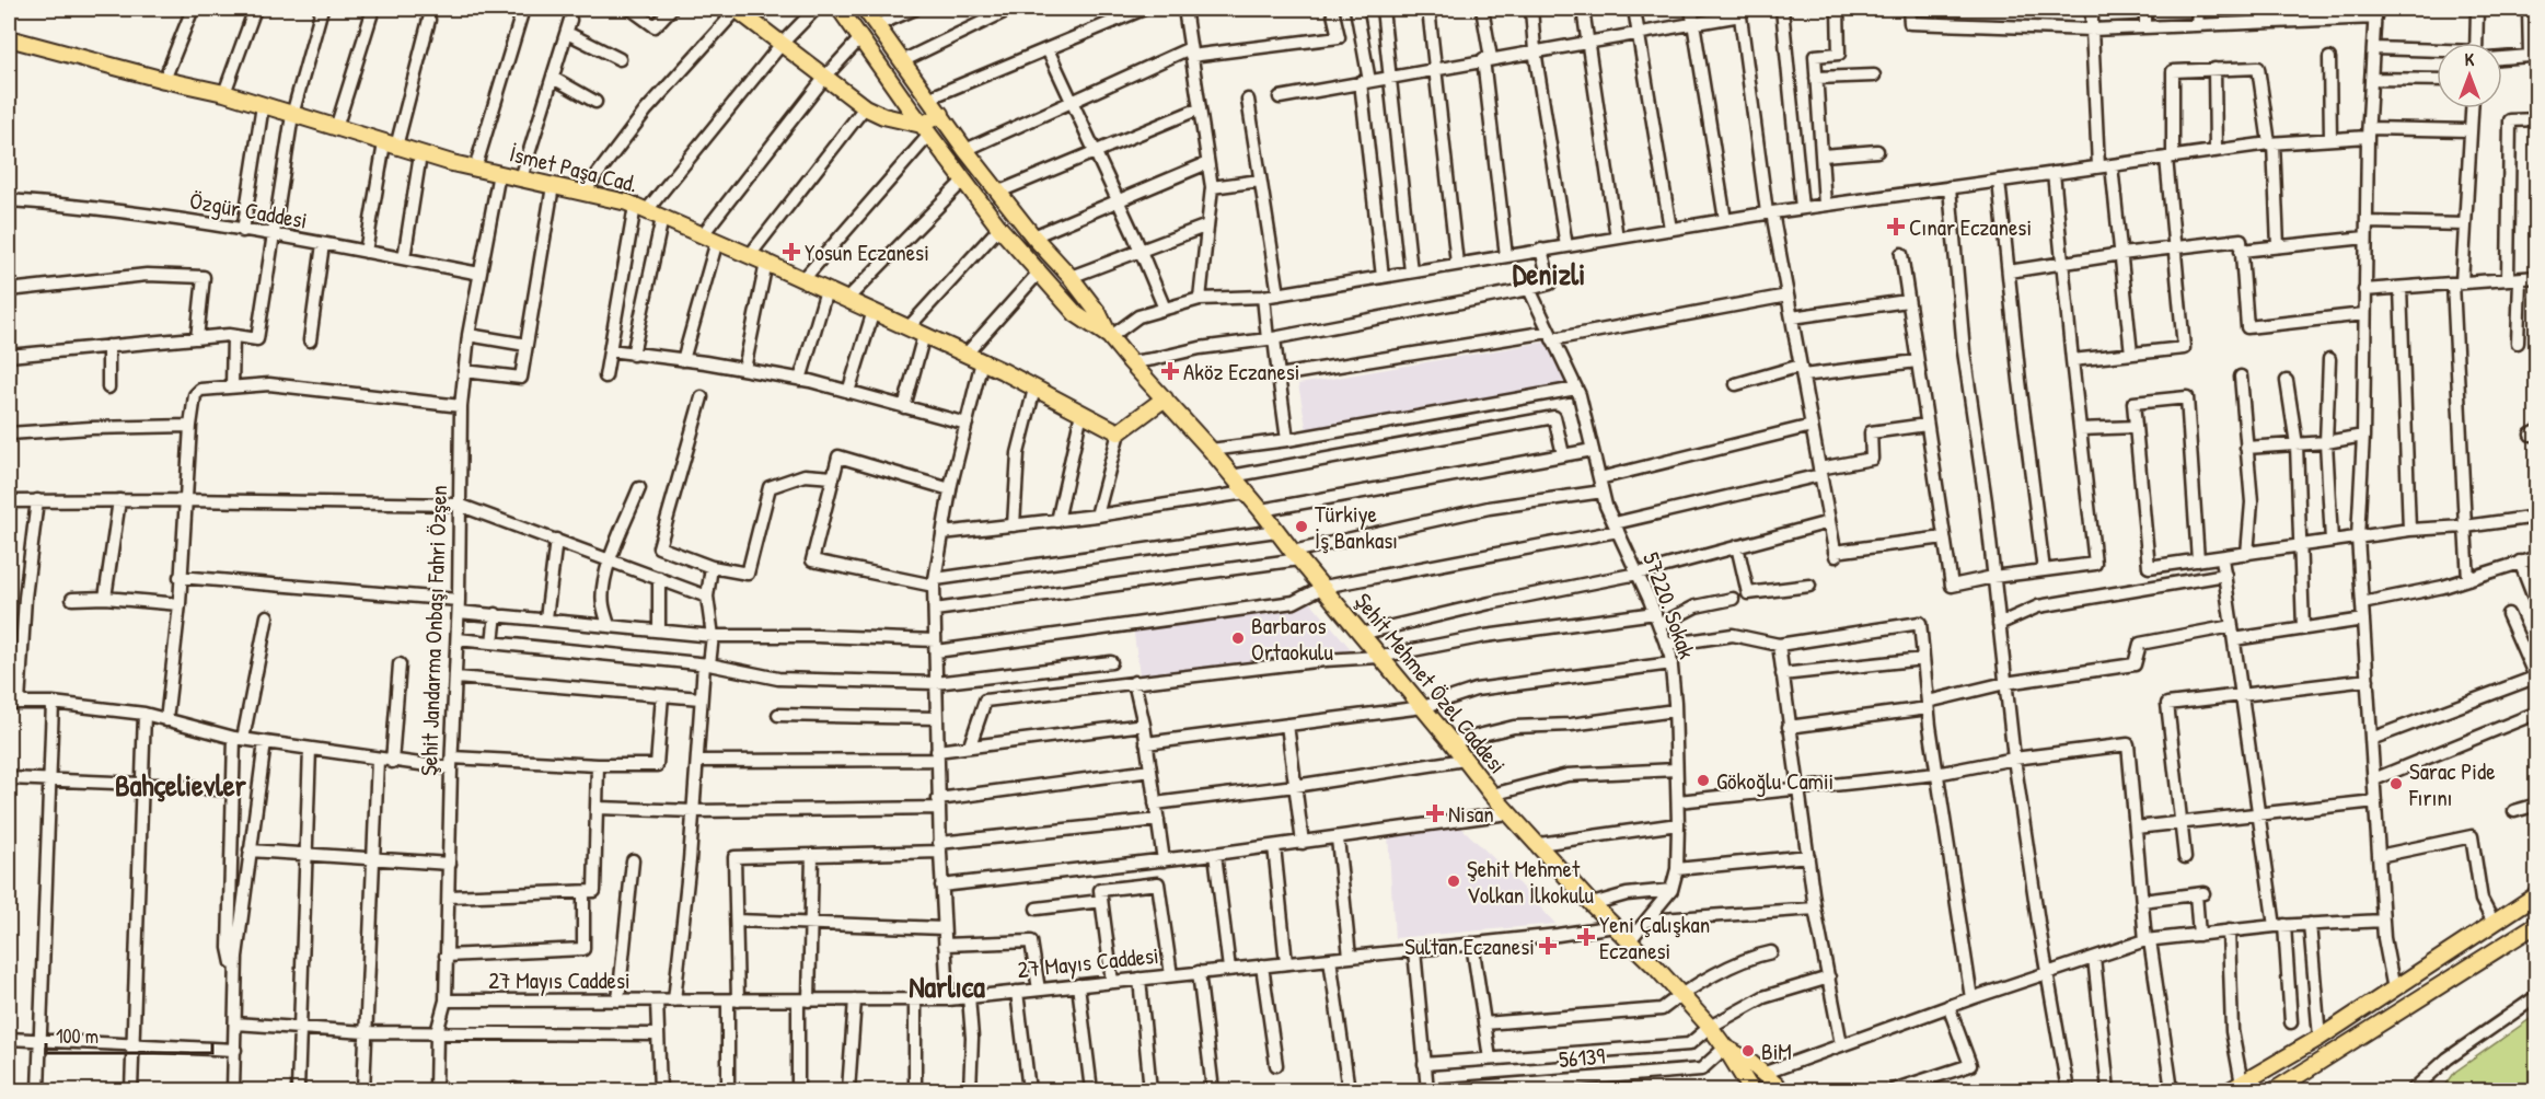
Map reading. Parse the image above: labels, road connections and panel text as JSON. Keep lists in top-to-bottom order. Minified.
{"streets":{"main road":["İsmet Paşa Cad.","Şehit Mehmet Özel Caddesi"],"street":["Özgür Caddesi","57220. Sokak","Şehit Jandarma Onbaşı Fahri Özşen","27 Mayıs Caddesi","56139"]},"crossings":[["İsmet Paşa Cad.","Şehit Jandarma Onbaşı Fahri Özşen"],["Özgür Caddesi","Şehit Jandarma Onbaşı Fahri Özşen"],["57220. Sokak","Şehit Mehmet Özel Caddesi"],["Şehit Jandarma Onbaşı Fahri Özşen","27 Mayıs Caddesi"],["Şehit Mehmet Özel Caddesi","27 Mayıs Caddesi"],["Şehit Mehmet Özel Caddesi","56139"]],"districts":["Denizli","Bahçelievler","Narlıca"],"places":{"health":["Cınar Eczanesi","Yosun Eczanesi","Aköz Eczanesi","Nisan","Yeni Çalışkan Eczanesi","Sultan Eczanesi"],"other":["Türkiye İş Bankası","Barbaros Ortaokulu","Gökoğlu Camii","Sarac Pide Fırını","Şehit Mehmet Volkan İlkokulu","BiM"]},"scale_bar":"100 m","north":"top"}
